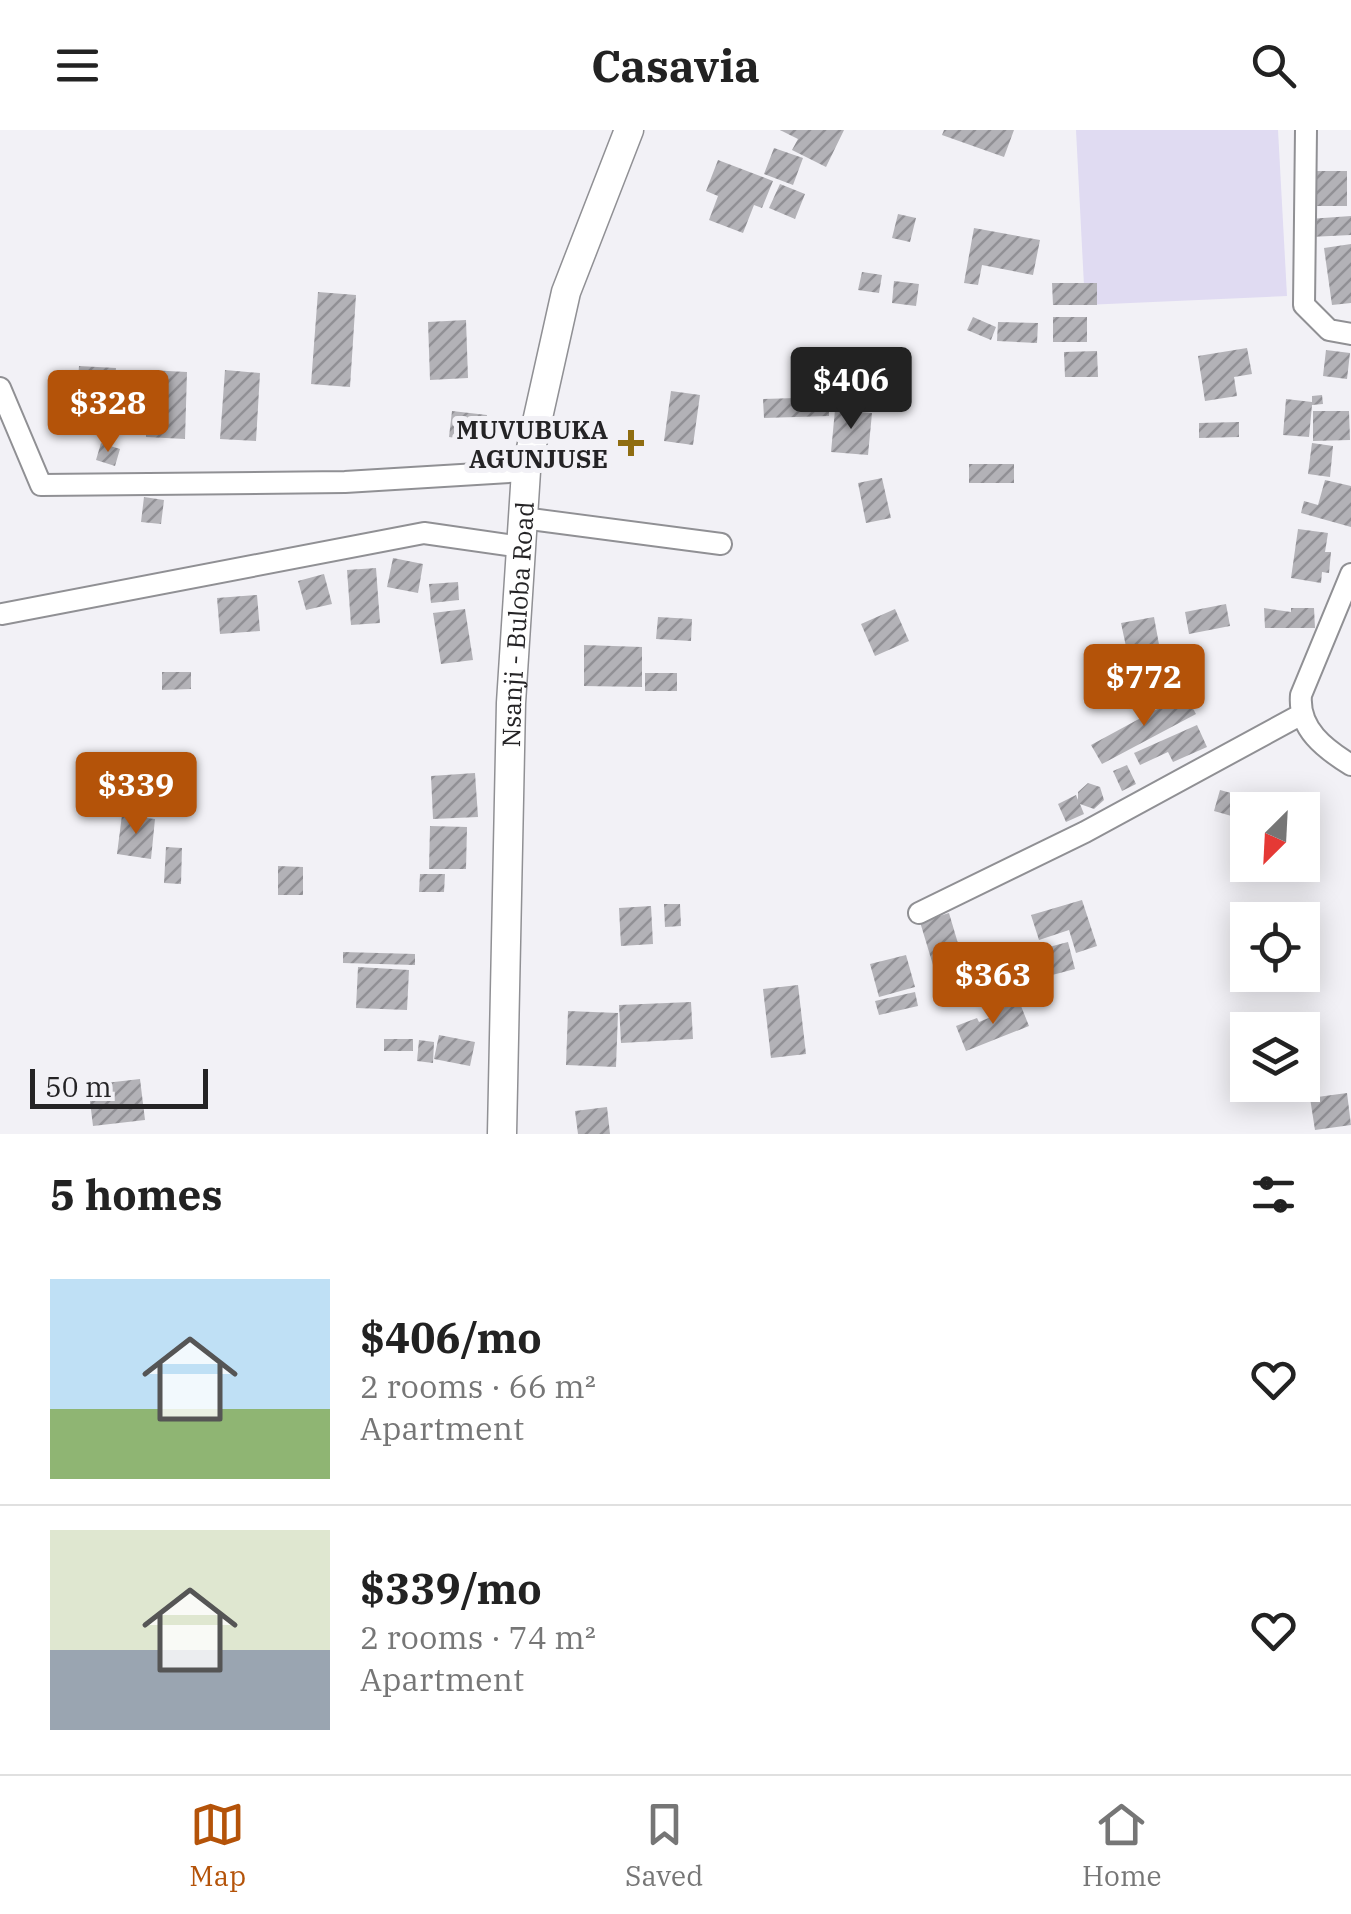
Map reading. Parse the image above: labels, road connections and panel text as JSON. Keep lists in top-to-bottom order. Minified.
{"streets":{"main road":["Nsanji - Buloba Road"]},"places":{"health":["MUVUBUKA AGUNJUSE"]},"scale_bar":"50 m","north":"bottom left","page":{"header":"Casavia","price":["$406","$328","$772","$339","$363"],"scale":"50 m","heading":"5 homes","list":[{"name":"$406/mo","note":"2 rooms · 66 m² · Apartment"},{"name":"$339/mo","note":"2 rooms · 74 m² · Apartment"}],"tabs":["Map","Saved","Home"]}}
